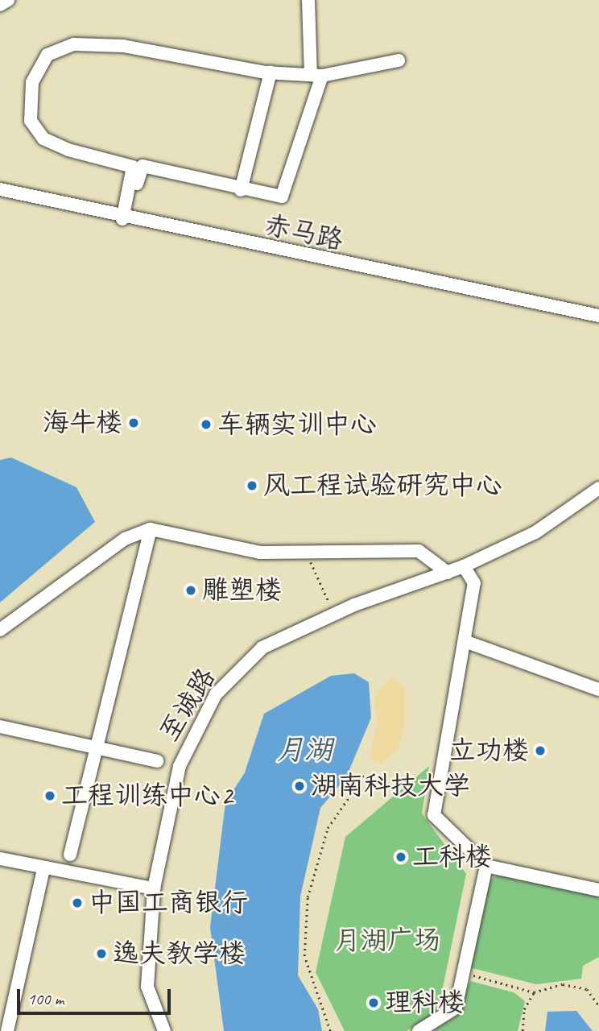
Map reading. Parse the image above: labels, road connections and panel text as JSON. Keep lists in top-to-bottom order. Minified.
{"streets":{"street":["赤马路","至诚路"]},"water":["月湖"],"parks":["月湖广场"],"places":["海牛楼","车辆实训中心","风工程试验研究中心","雕塑楼","立功楼","湖南科技大学","工程训练中心2","工科楼","中国工商银行","逸夫教学楼","理科楼"],"scale_bar":"100 m"}
